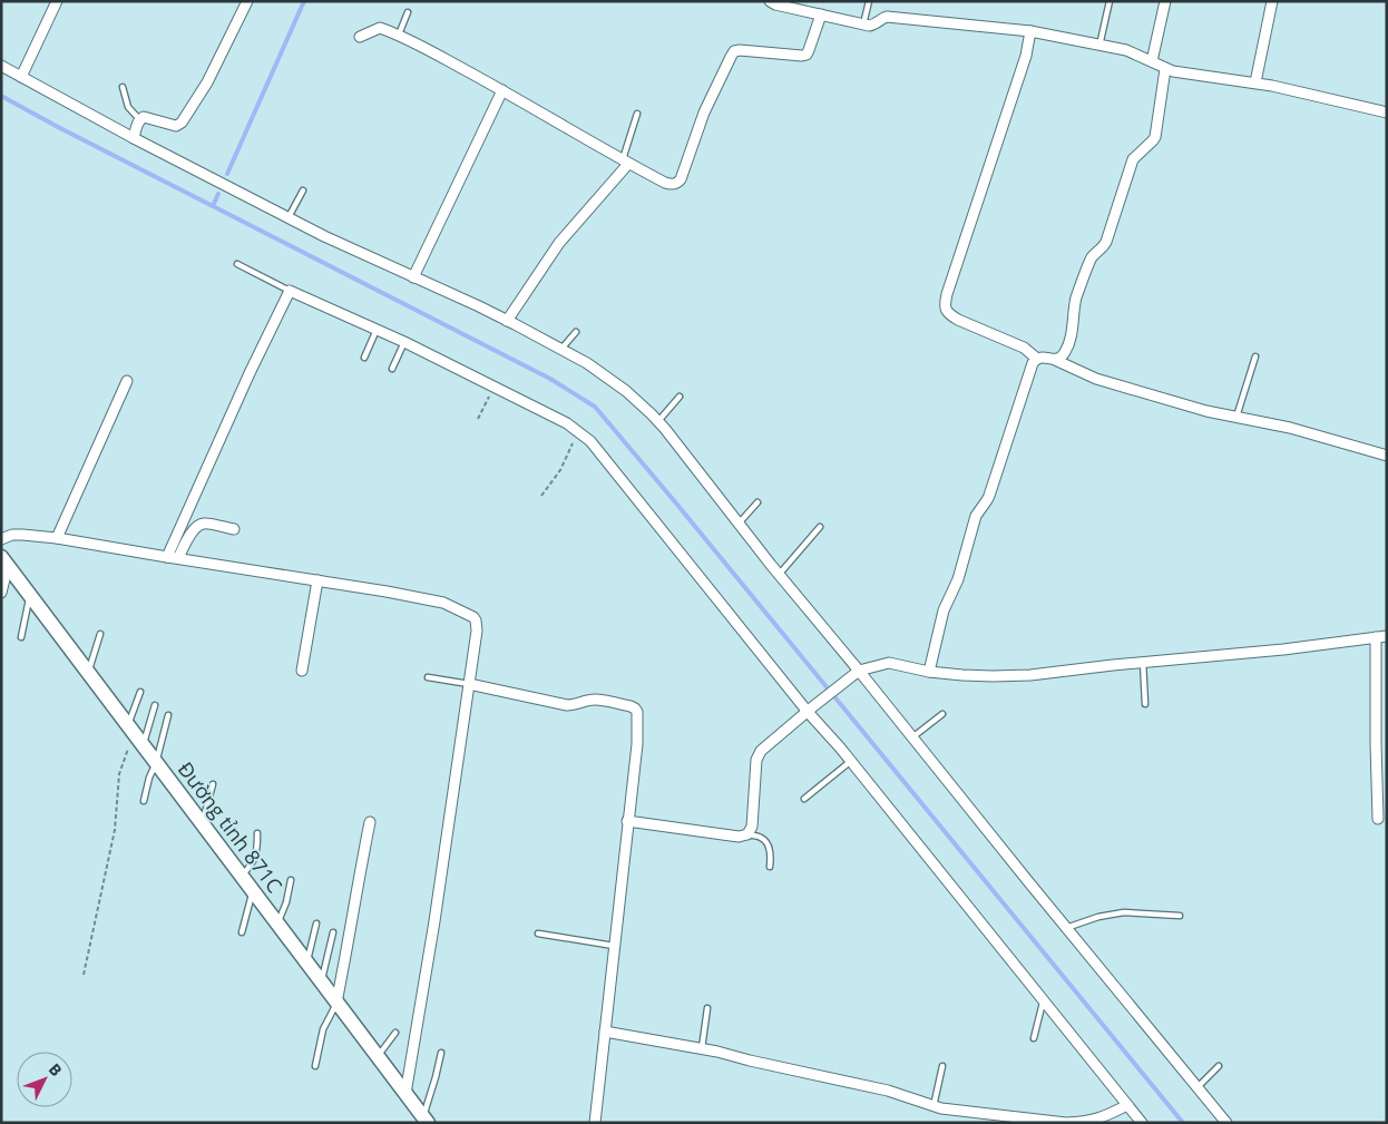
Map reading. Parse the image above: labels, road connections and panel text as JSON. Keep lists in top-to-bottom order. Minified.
{"streets":{"main road":["Đường tỉnh 871C"]},"north":"top right"}
